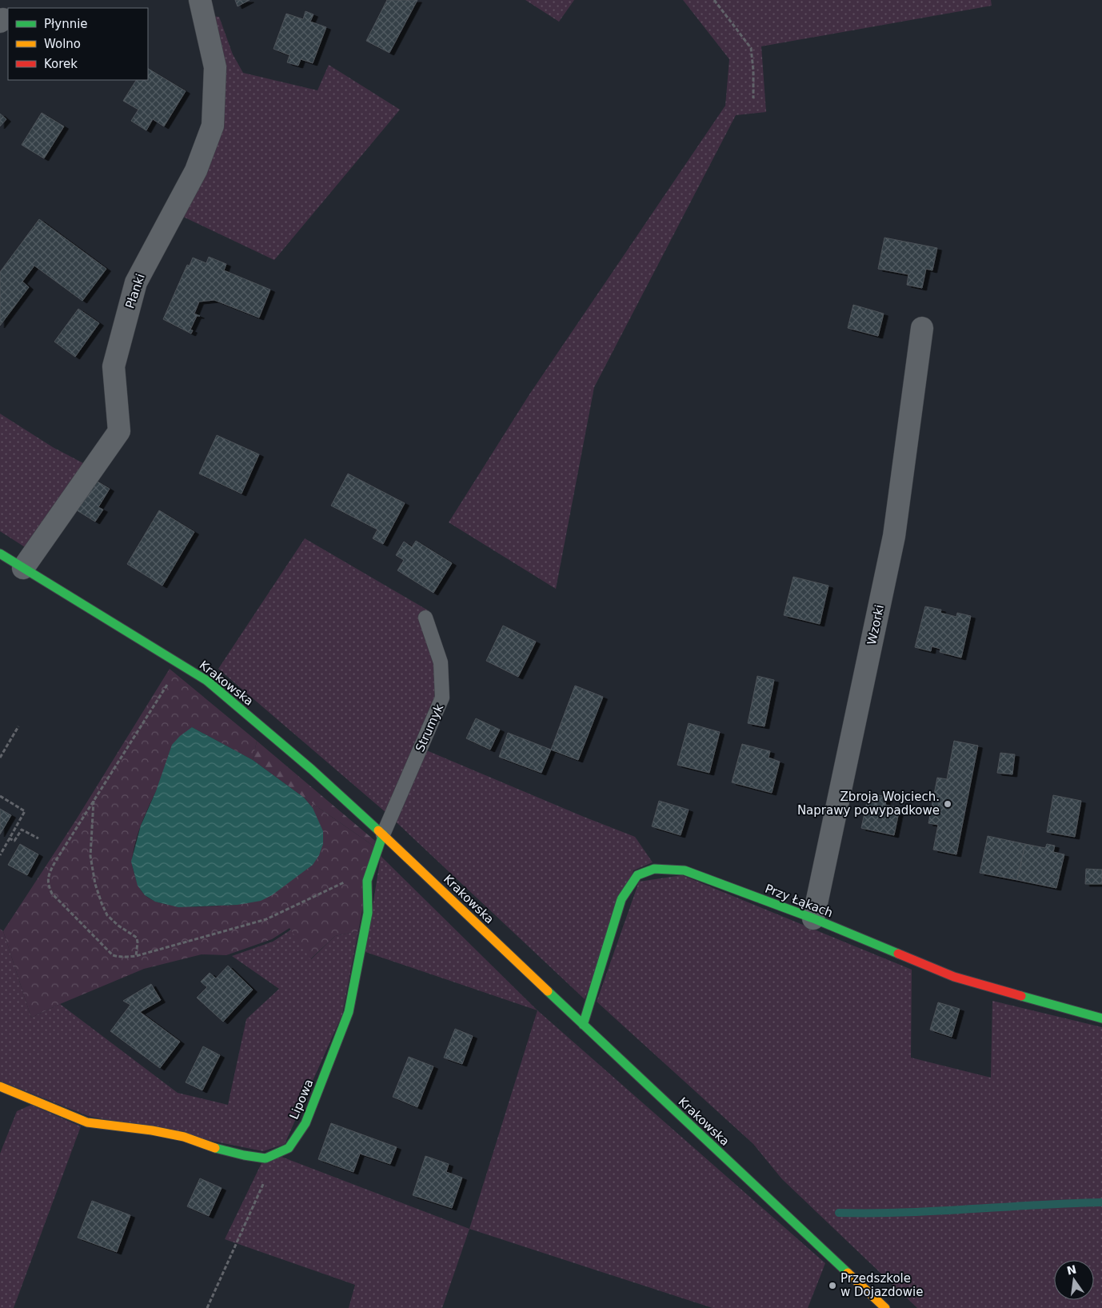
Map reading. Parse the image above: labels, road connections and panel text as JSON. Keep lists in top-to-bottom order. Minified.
{"streets":{"street":["Płanki","Wzorki","Krakowska","Przy Łąkach","Lipowa"],"lane":["Strumyk"]},"crossings":[["Płanki","Krakowska"],["Wzorki","Przy Łąkach"],["Krakowska","Strumyk"],["Krakowska","Przy Łąkach"],["Krakowska","Lipowa"],["Strumyk","Lipowa"]],"places":["Zbroja Wojciech. Naprawy powypadkowe","Przedszkole w Dojazdowie"],"legend":["Płynnie","Wolno","Korek"],"north":"top"}
